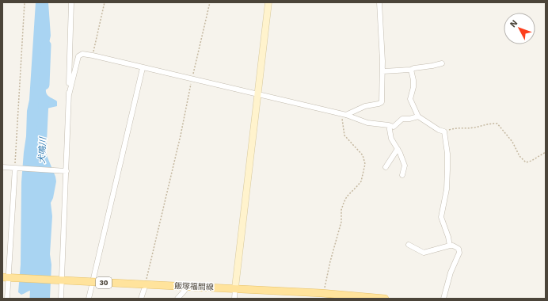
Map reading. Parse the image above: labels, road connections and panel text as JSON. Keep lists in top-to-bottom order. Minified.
{"streets":{"main road":["30","飯塚福間線"]},"water":["犬鳴川"],"north":"top left"}
